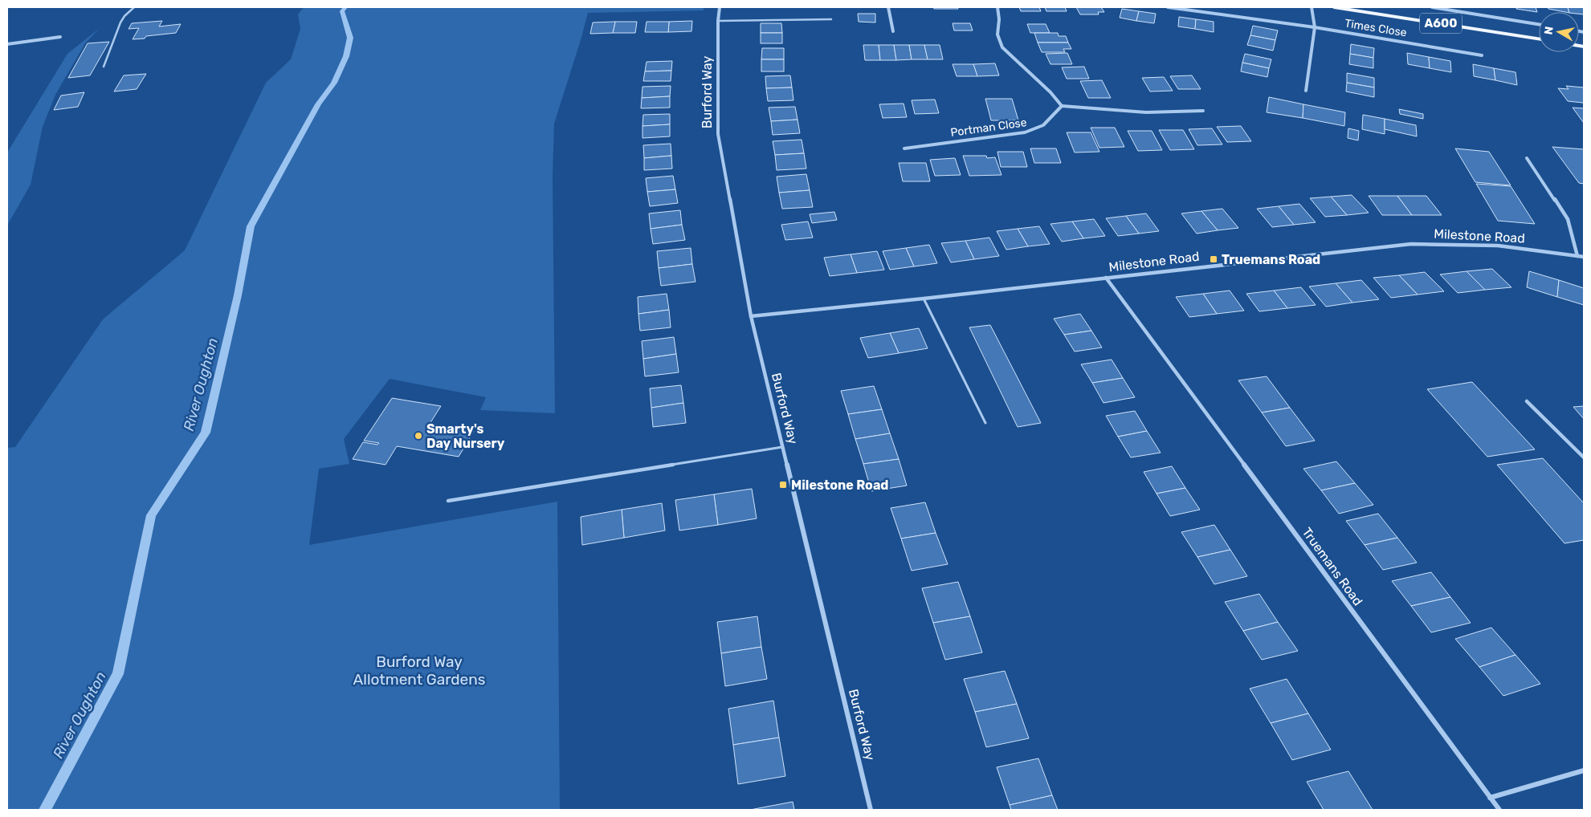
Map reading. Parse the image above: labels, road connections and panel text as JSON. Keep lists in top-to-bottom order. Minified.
{"streets":{"main road":["A600"],"street":["Times Close","Burford Way","Portman Close","Milestone Road","Truemans Road"]},"crossings":[["Burford Way","Milestone Road"],["Milestone Road","Truemans Road"]],"water":["River Oughton"],"parks":["Burford Way Allotment Gardens"],"places":{"transit":["Truemans Road","Milestone Road"],"other":["Smarty's Day Nursery"]},"north":"left"}
